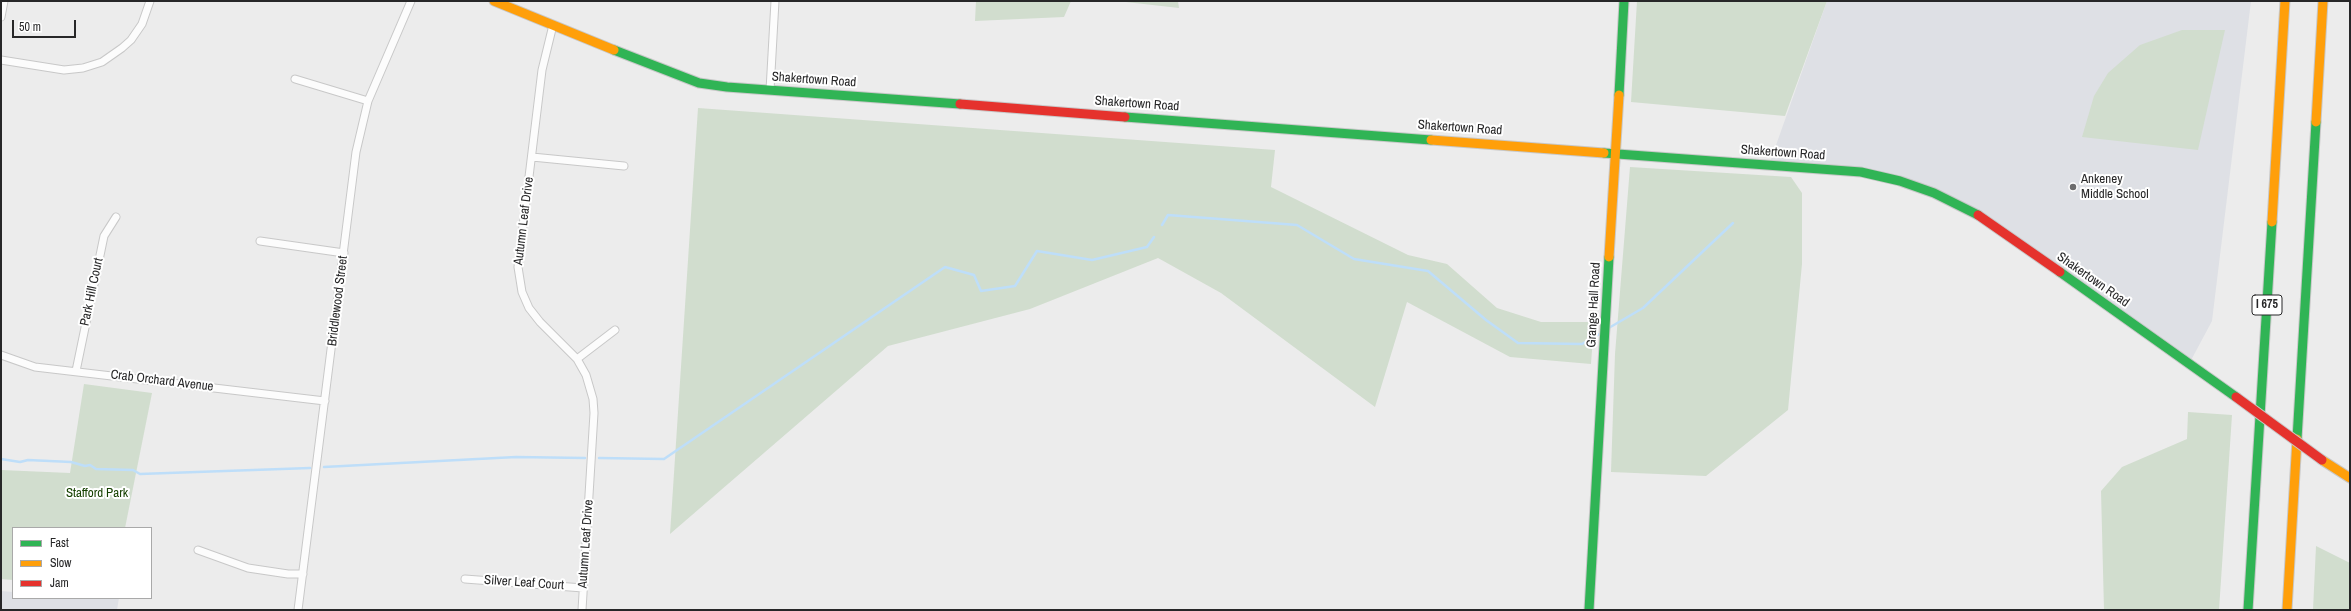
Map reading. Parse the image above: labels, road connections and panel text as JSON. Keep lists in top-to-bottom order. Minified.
{"streets":{"main road":["Shakertown Road","Grange Hall Road","I 675"],"street":["Autumn Leaf Drive","Park Hill Court","Briddlewood Street","Crab Orchard Avenue","Silver Leaf Court"]},"crossings":[["Shakertown Road","Autumn Leaf Drive"],["Shakertown Road","Grange Hall Road"],["Autumn Leaf Drive","Silver Leaf Court"],["Park Hill Court","Crab Orchard Avenue"],["Briddlewood Street","Crab Orchard Avenue"]],"parks":["Stafford Park"],"places":["Ankeney Middle School"],"legend":["Fast","Slow","Jam"],"scale_bar":"50 m"}
